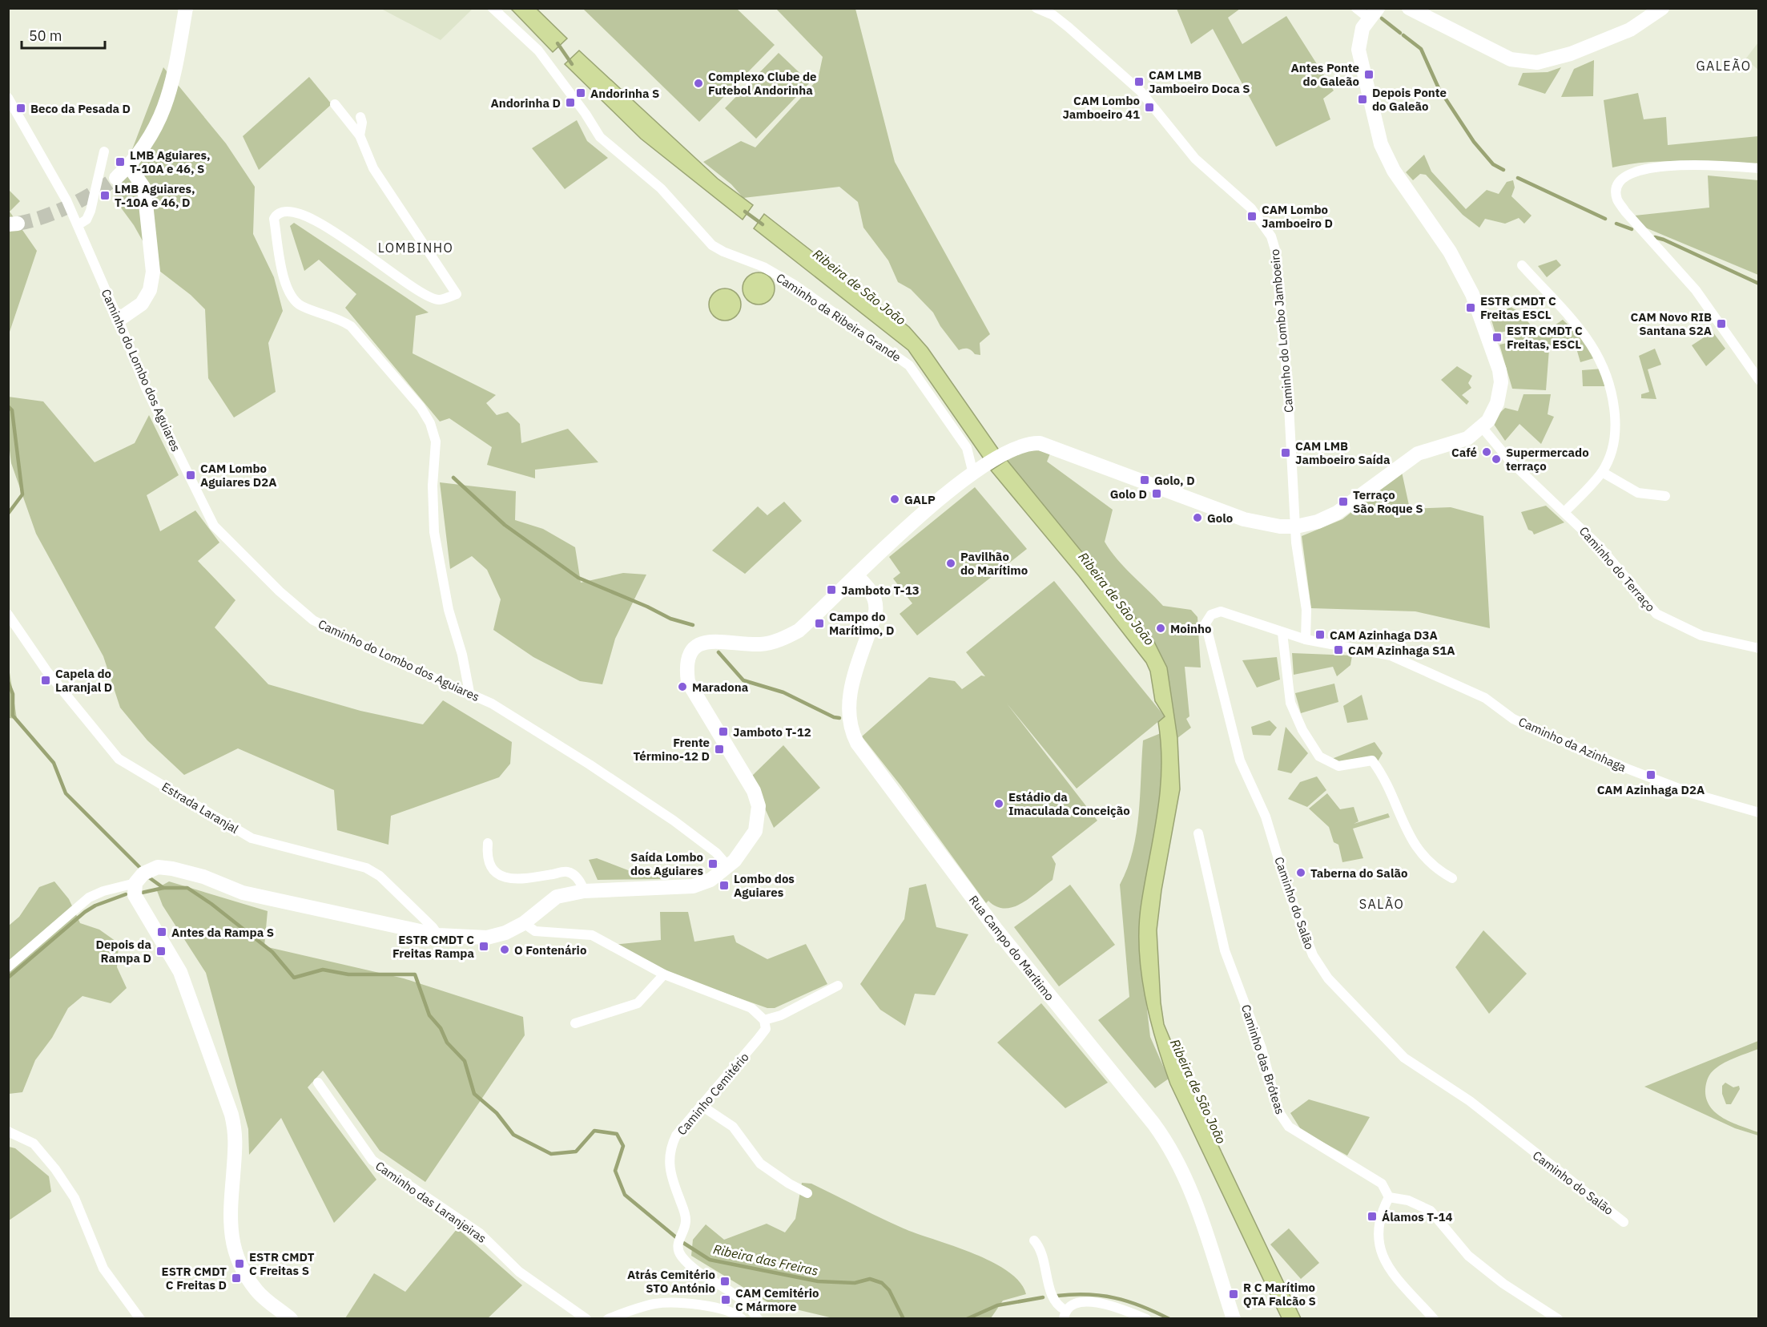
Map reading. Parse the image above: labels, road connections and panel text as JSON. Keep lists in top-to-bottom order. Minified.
{"streets":{"main road":["Rua Campo do Marítimo"],"street":["Caminho da Ribeira Grande","Caminho do Lombo Jamboeiro","Caminho do Lombo dos Aguiares","Caminho do Terraço","Caminho da Azinhaga","Estrada Laranjal","Caminho do Salão","Caminho das Bróteas","Caminho Cemitério","Caminho das Laranjeiras"]},"crossings":[["Caminho do Lombo Jamboeiro","Caminho da Azinhaga"],["Caminho da Azinhaga","Caminho do Salão"]],"districts":["GALEÃO","LOMBINHO","SALÃO"],"water":["Ribeira de São João","Ribeira das Freiras"],"places":{"transit":["Antes Ponte do Galeão","CAM LMB Jamboeiro Doca S","Andorinha S","Depois Ponte do Galeão","Andorinha D","CAM Lombo Jamboeiro 41","Beco da Pesada D","LMB Aguiares, T-10A e 46, S","LMB Aguiares, T-10A e 46, D","CAM Lombo Jamboeiro D","ESTR CMDT C Freitas ESCL","CAM Novo RIB Santana S2A","ESTR CMDT C Freitas, ESCL","CAM LMB Jamboeiro Saída","CAM Lombo Aguiares D2A","Golo, D","Golo D","Terraço São Roque S","Jamboto T-13","Campo do Marítimo, D","CAM Azinhaga D3A","CAM Azinhaga S1A","Capela do Laranjal D","Jamboto T-12","Frente Término-12 D","CAM Azinhaga D2A","Saída Lombo dos Aguiares","Lombo dos Aguiares","Antes da Rampa S","ESTR CMDT C Freitas Rampa","Depois da Rampa D","Álamos T-14","ESTR CMDT C Freitas S","ESTR CMDT C Freitas D","Atrás Cemitério STO António","R C Marítimo QTA Falcão S","CAM Cemitério C Mármore"],"other":["Complexo Clube de Futebol Andorinha","Café","Supermercado terraço","GALP","Golo","Pavilhão do Marítimo","Moinho","Maradona","Estádio da Imaculada Conceição","Taberna do Salão","O Fontenário"]},"scale_bar":"50 m"}
